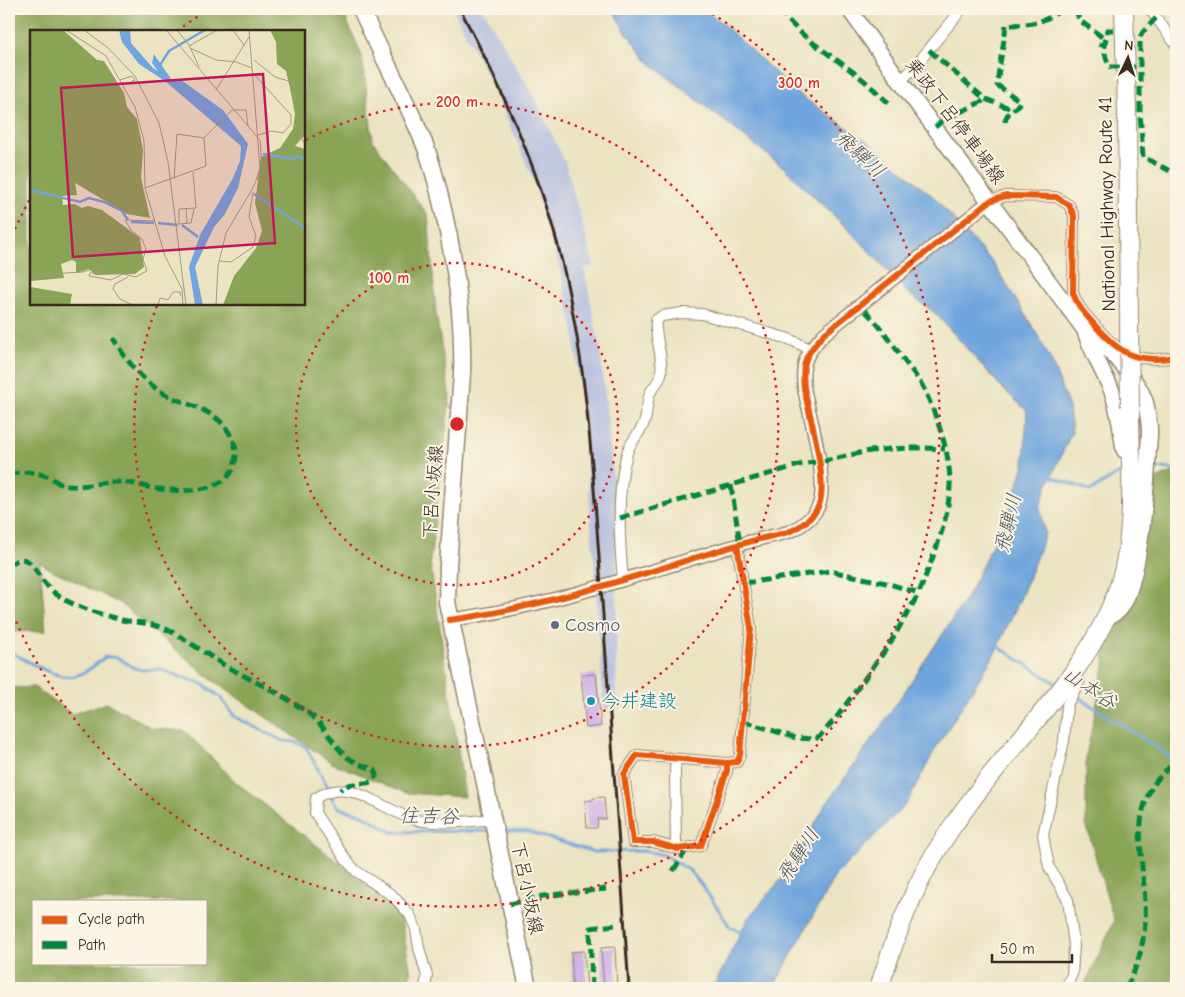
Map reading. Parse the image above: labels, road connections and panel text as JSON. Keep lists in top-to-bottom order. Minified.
{"streets":{"highway":["National Highway Route 41"],"main road":["乗政下呂停車場線","下呂小坂線"]},"water":["飛騨川","山本谷","住吉谷"],"places":["Cosmo","今井建設"],"legend":["Cycle path","Path"],"scale_bar":"50 m","north":"top","rings":["300 m","200 m","100 m"]}
